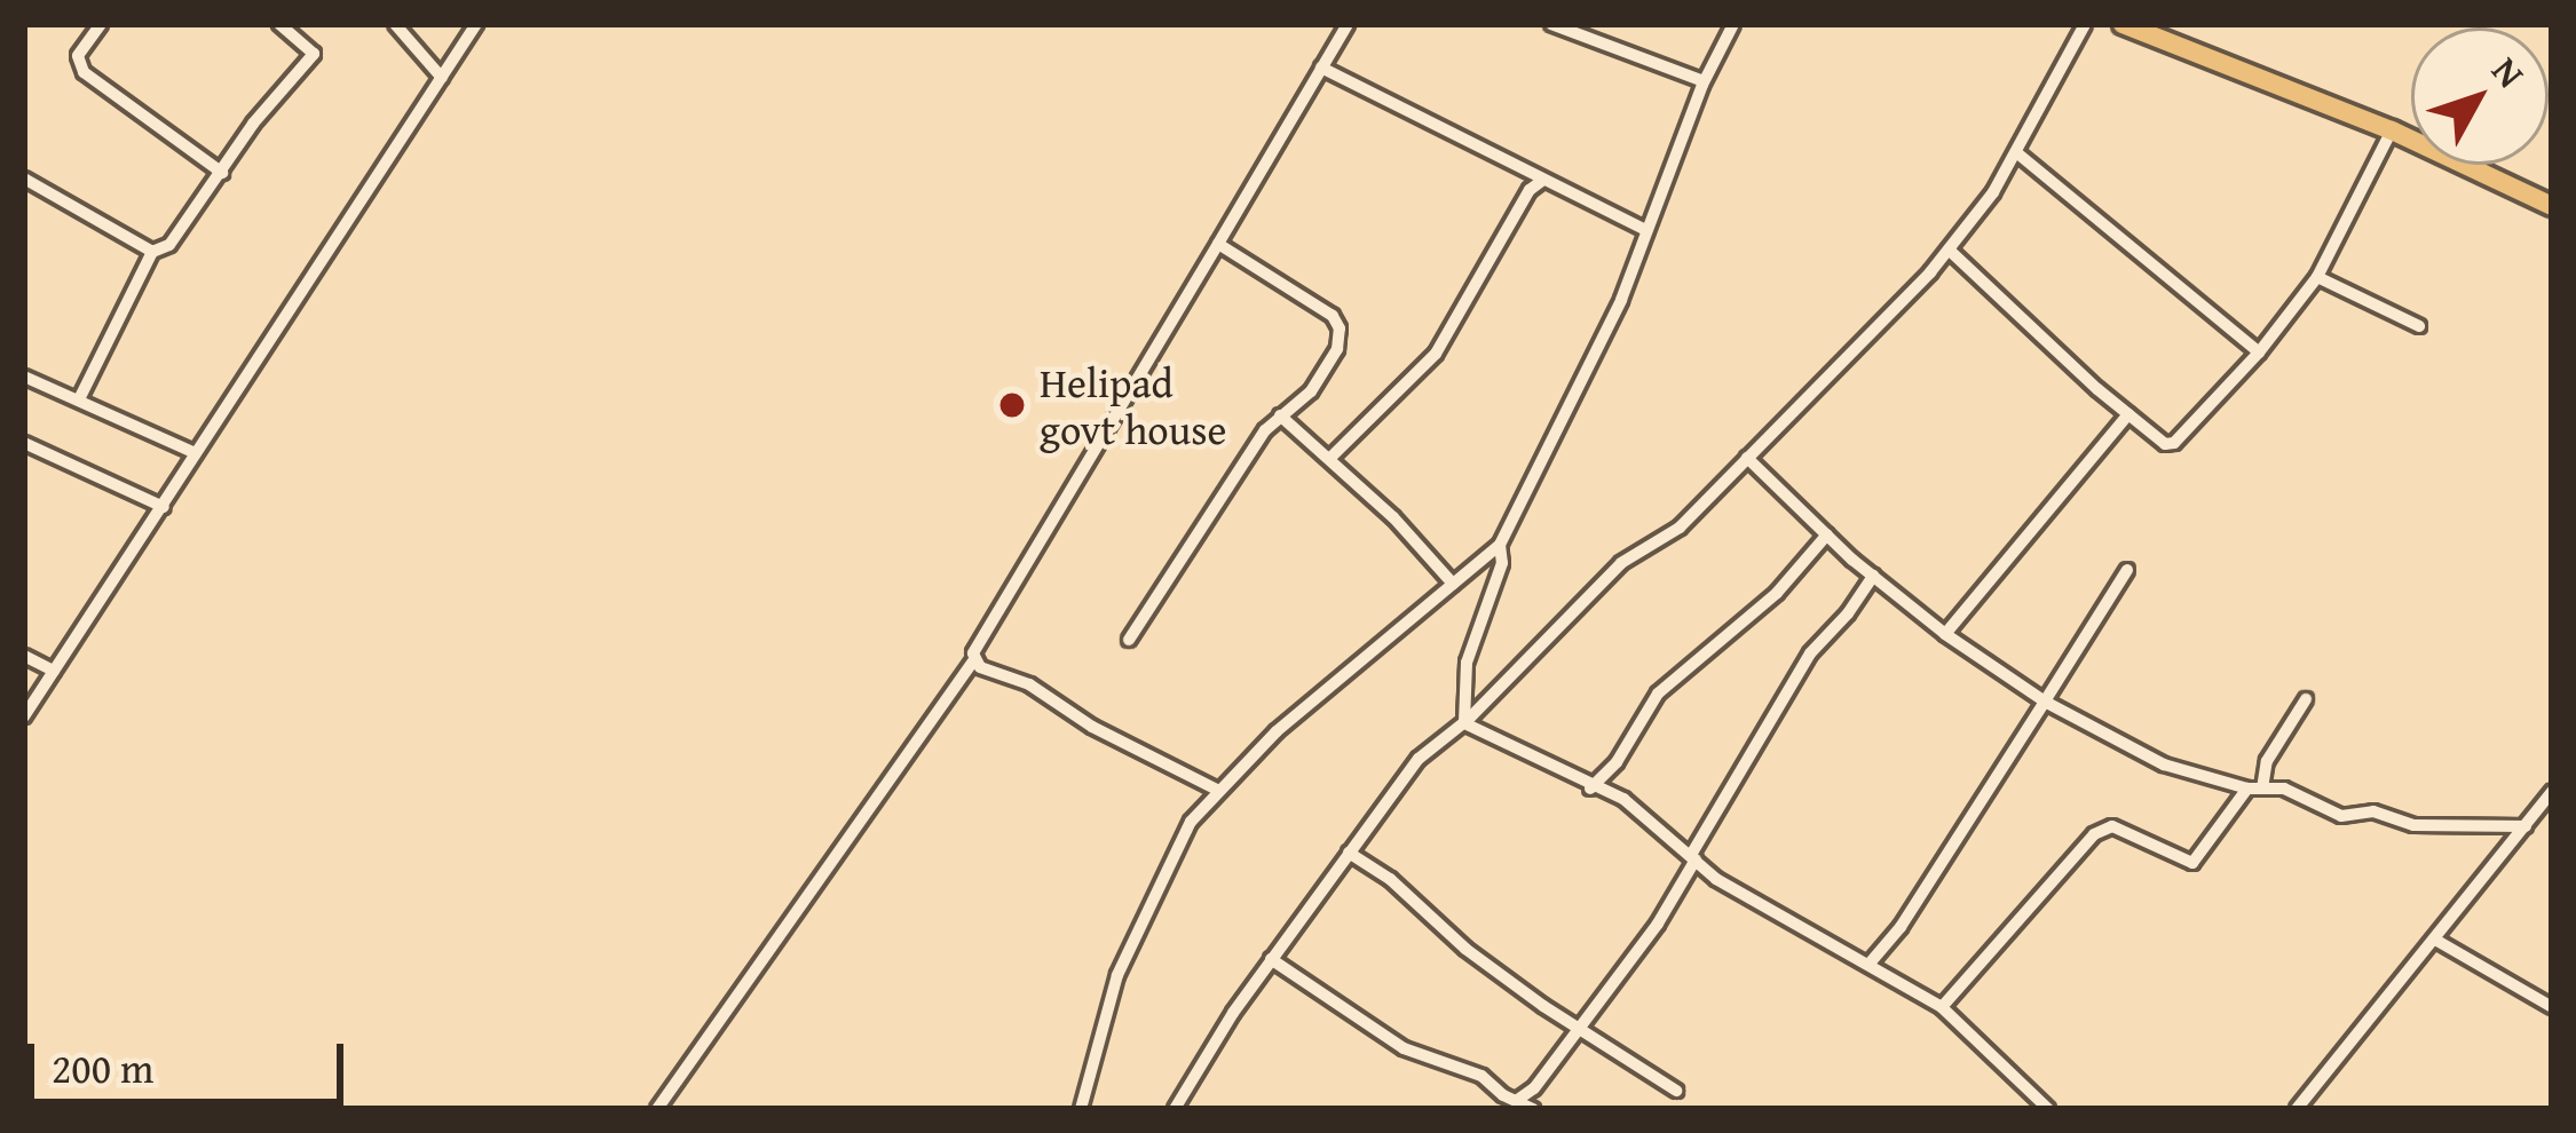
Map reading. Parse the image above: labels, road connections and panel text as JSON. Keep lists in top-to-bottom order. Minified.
{"places":["Helipad govt house"],"scale_bar":"200 m","north":"top right"}
